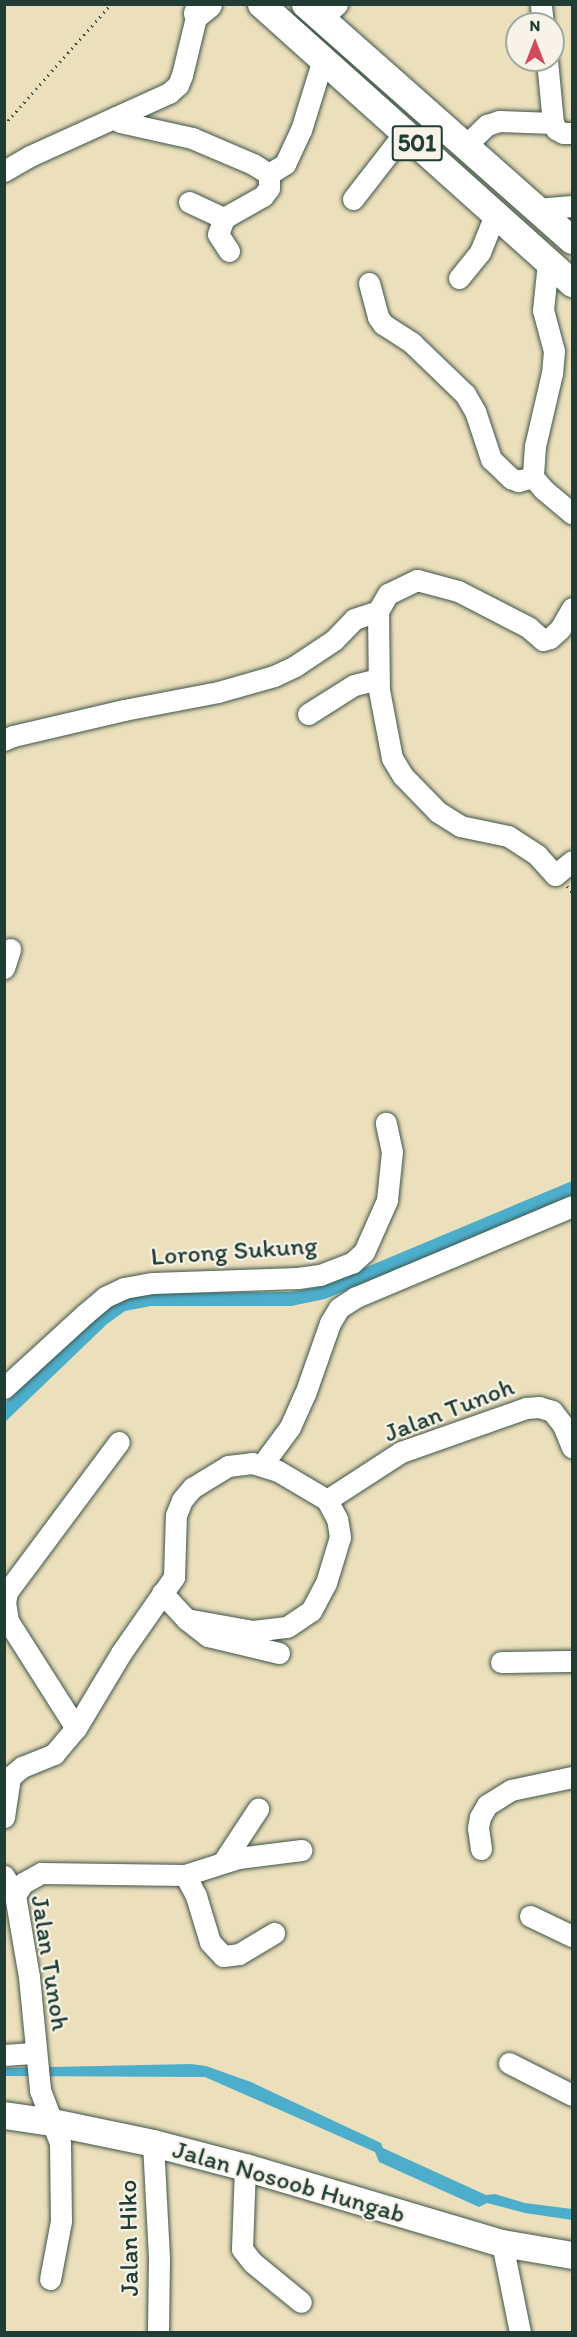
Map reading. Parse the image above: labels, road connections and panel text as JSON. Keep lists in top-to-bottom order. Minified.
{"streets":{"main road":["501","Jalan Nosoob Hungab"],"street":["Lorong Sukung","Jalan Tunoh","Jalan Hiko"]},"crossings":[["Jalan Tunoh","Jalan Nosoob Hungab"],["Jalan Nosoob Hungab","Jalan Hiko"]],"north":"top"}
